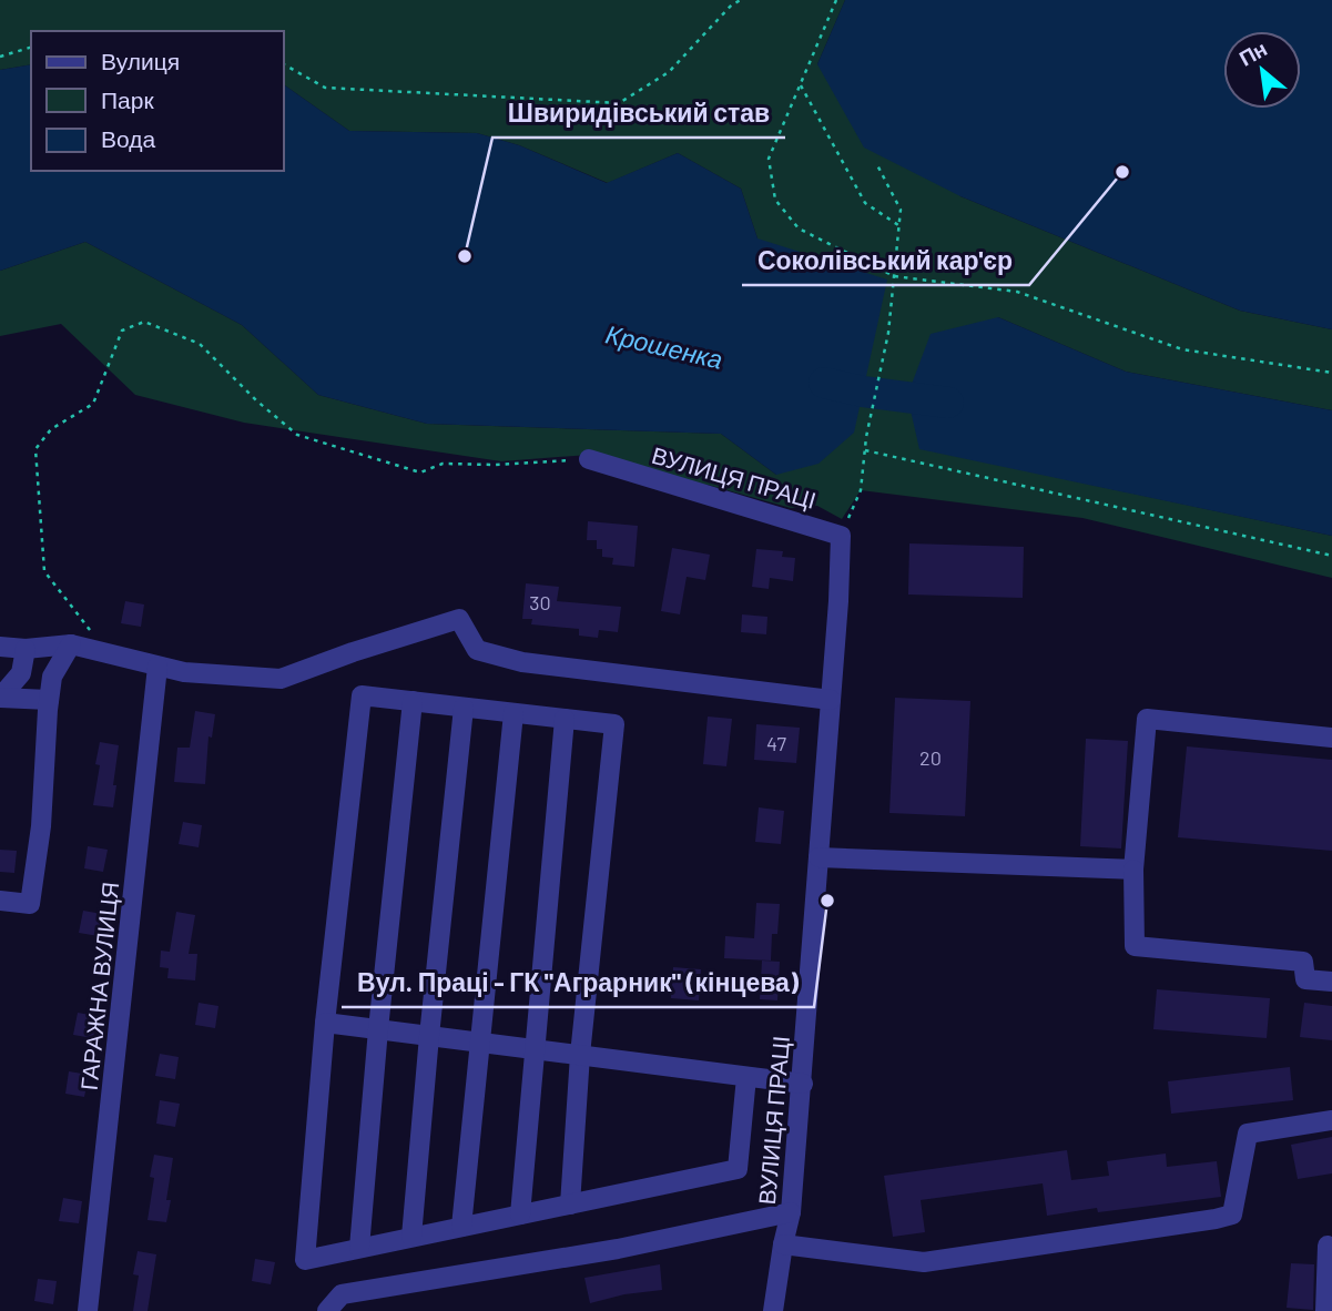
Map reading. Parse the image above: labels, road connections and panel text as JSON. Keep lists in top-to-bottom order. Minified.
{"streets":{"street":["ВУЛИЦЯ ПРАЦІ","ГАРАЖНА ВУЛИЦЯ"]},"water":["Крошенка"],"places":["Соколівський кар'єр","Швиридівський став","Вул. Праці - ГК \"Аграрник\" (кінцева)"],"house_numbers":["30","47","20"],"legend":["Вулиця","Парк","Вода"],"north":"top left"}
